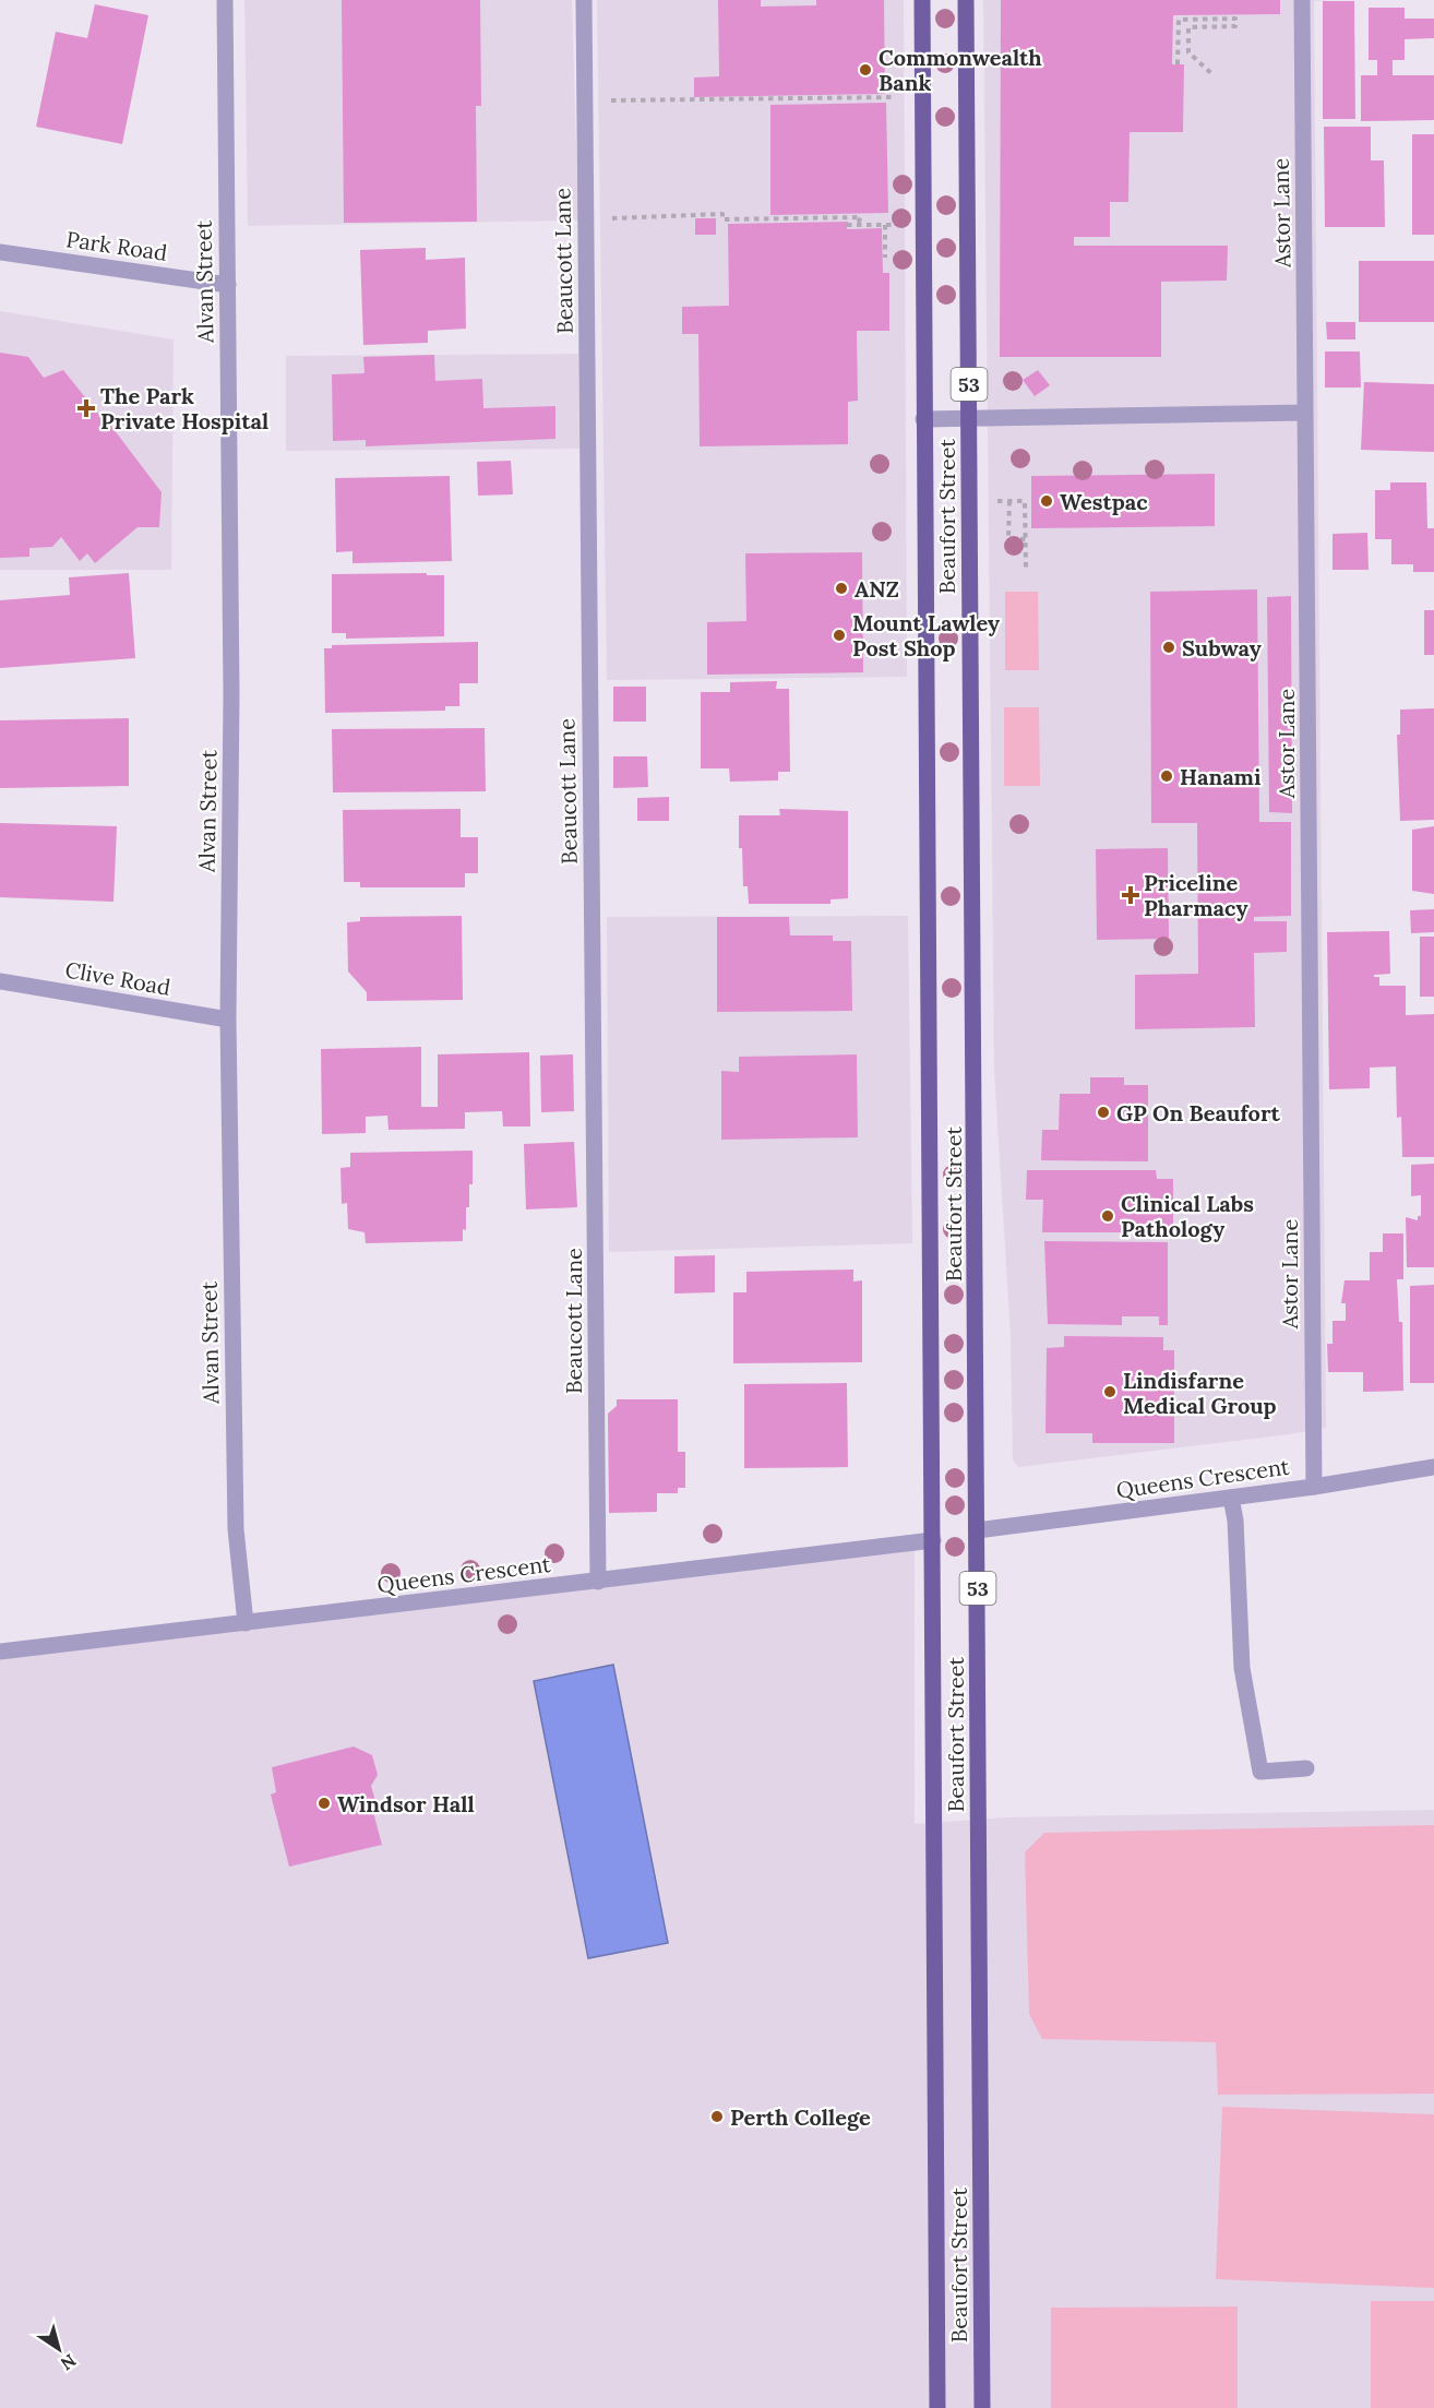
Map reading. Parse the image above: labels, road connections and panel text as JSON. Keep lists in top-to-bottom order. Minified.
{"streets":{"main road":["53","Beaufort Street"],"street":["Astor Lane","Park Road","Beaucott Lane","Alvan Street","Clive Road","Queens Crescent"]},"crossings":[["Astor Lane","Queens Crescent"],["Park Road","Alvan Street"],["Beaucott Lane","Queens Crescent"],["Alvan Street","Clive Road"],["Alvan Street","Queens Crescent"],["Beaufort Street","Queens Crescent"]],"places":{"other":["Commonwealth Bank","Westpac","ANZ","Mount Lawley Post Shop","Subway","Hanami","GP On Beaufort","Clinical Labs Pathology","Lindisfarne Medical Group","Windsor Hall","Perth College"],"health":["The Park Private Hospital","Priceline Pharmacy"]},"north":"bottom right"}
